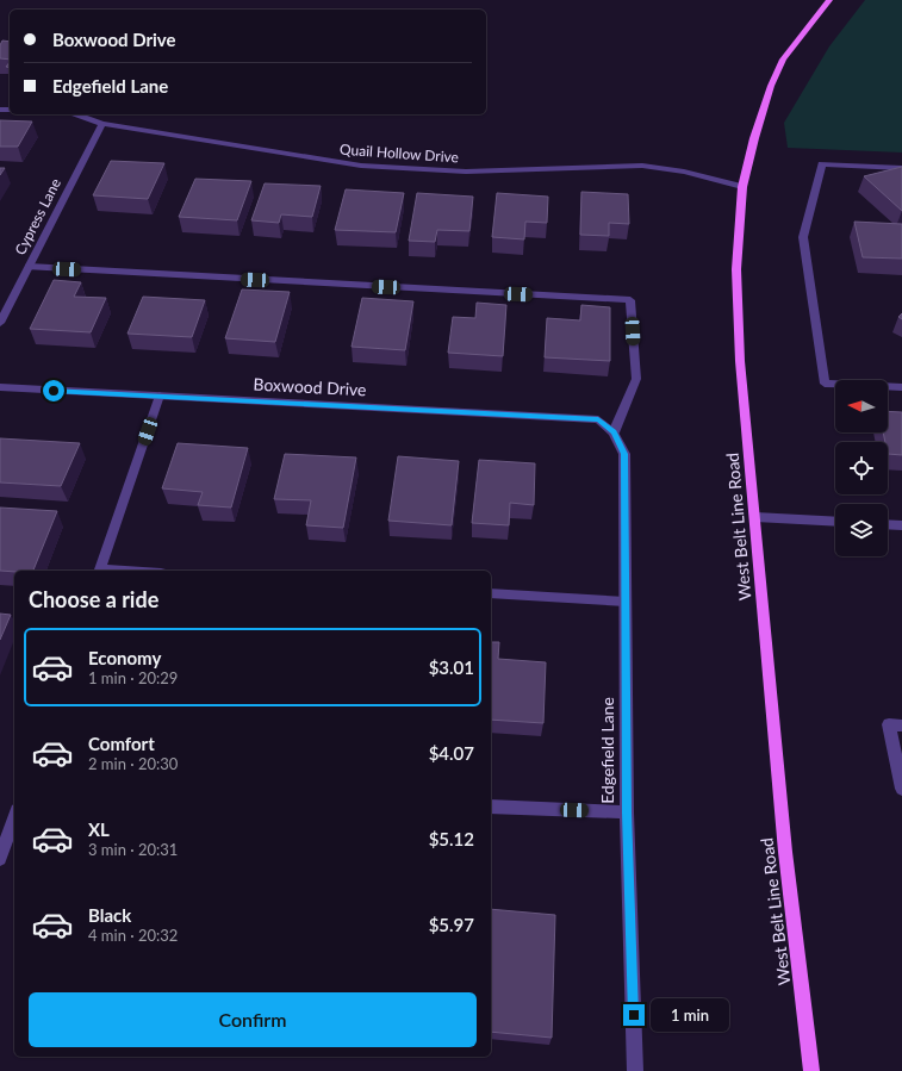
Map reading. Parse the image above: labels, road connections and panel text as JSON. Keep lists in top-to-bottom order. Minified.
{"streets":{"main road":["West Belt Line Road"],"street":["Quail Hollow Drive","Cypress Lane","Boxwood Drive","Edgefield Lane"]},"crossings":[["Quail Hollow Drive","Cypress Lane"],["Quail Hollow Drive","West Belt Line Road"],["Boxwood Drive","Edgefield Lane"]],"north":"left","page":{"banner":["Boxwood Drive","Edgefield Lane"],"heading":"Choose a ride","list":[{"name":"Economy","note":"1 min · 20:29","value":"$3.01"},{"name":"Comfort","note":"2 min · 20:30","value":"$4.07"},{"name":"XL","note":"3 min · 20:31","value":"$5.12"},{"name":"Black","note":"4 min · 20:32","value":"$5.97"}],"buttons":"Confirm","bubble":"1 min"}}
